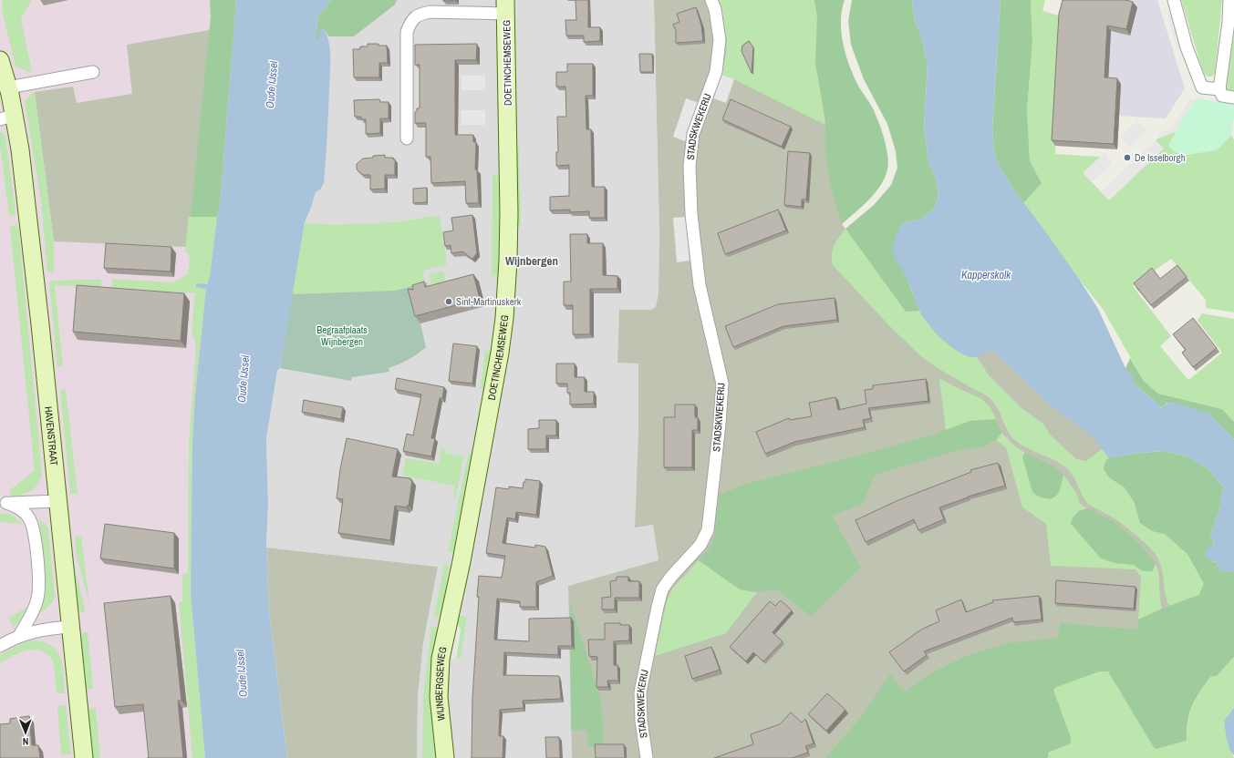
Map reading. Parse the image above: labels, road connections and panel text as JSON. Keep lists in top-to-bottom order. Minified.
{"streets":{"street":["DOETINCHEMSEWEG","STADSKWEKERIJ","HAVENSTRAAT","WIJNBERGSEWEG"]},"crossings":[["DOETINCHEMSEWEG","WIJNBERGSEWEG"]],"districts":["Wijnbergen"],"water":["Oude IJssel","Kapperskolk"],"parks":["Begraafplaats Wijnbergen"],"places":["De Isselborgh","Sint-Martinuskerk"],"north":"bottom"}
